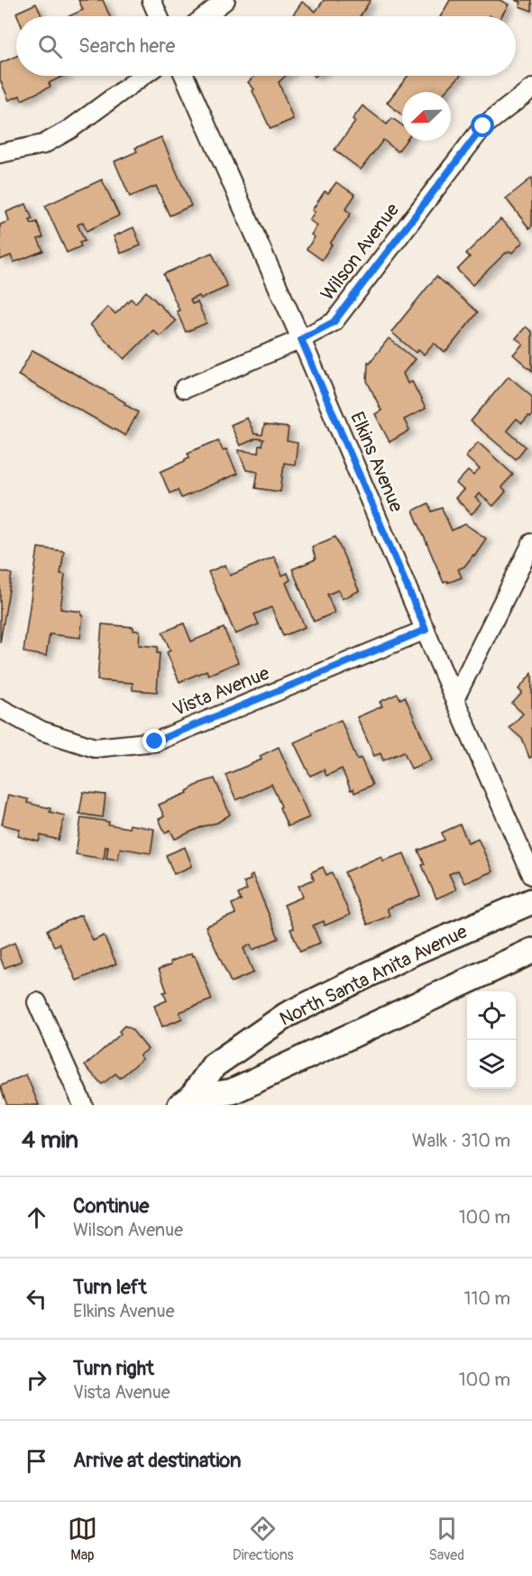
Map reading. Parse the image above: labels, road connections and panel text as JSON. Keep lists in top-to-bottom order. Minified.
{"streets":{"street":["Wilson Avenue","Elkins Avenue","Vista Avenue","North Santa Anita Avenue"]},"crossings":[["Wilson Avenue","Elkins Avenue"],["Elkins Avenue","Vista Avenue"]],"north":"bottom left","page":{"search":"Search here","heading":["4 min","Walk · 310 m"],"list":[["Continue","Wilson Avenue","100 m"],["Turn left","Elkins Avenue","110 m"],["Turn right","Vista Avenue","100 m"],"Arrive at destination"],"nav":["Map","Directions","Saved"]}}
